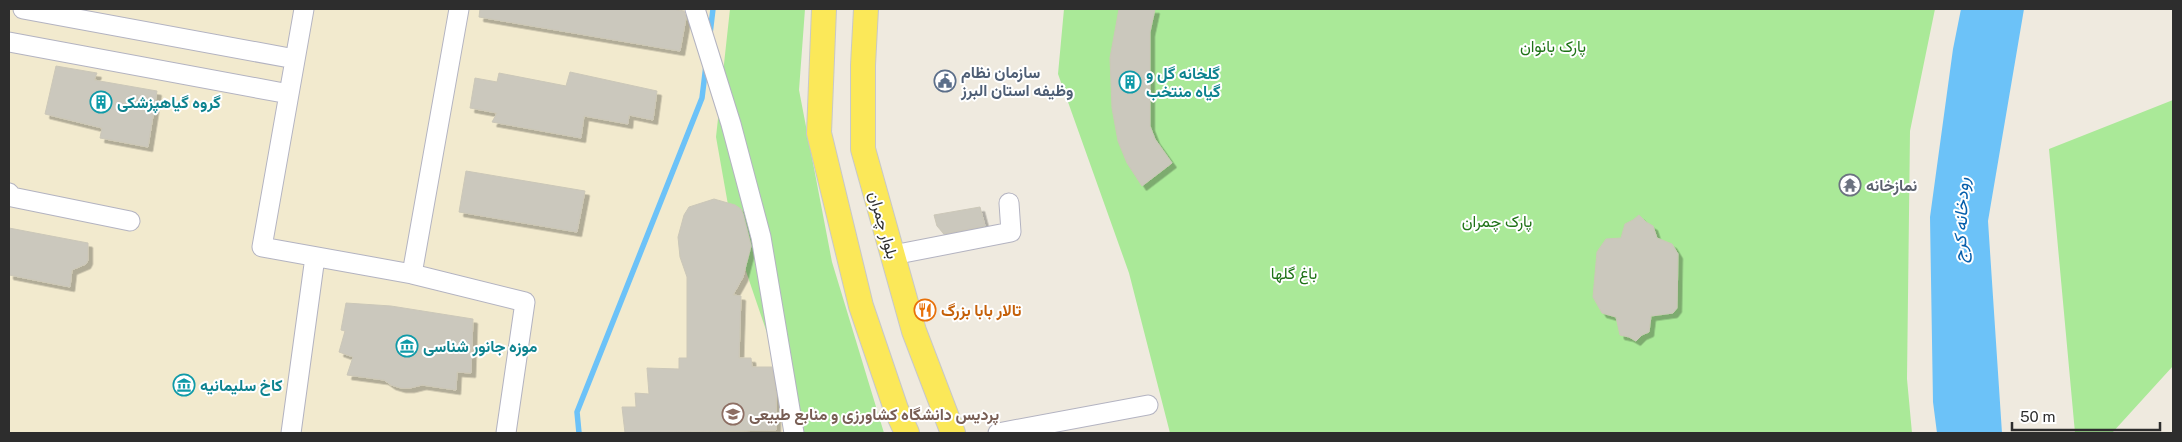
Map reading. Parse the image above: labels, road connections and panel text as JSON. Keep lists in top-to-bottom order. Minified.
{"streets":{"main road":["بلوار چمران"]},"water":["رودخانه کرج"],"parks":["پارک بانوان","پارک چمران","باغ گلها"],"places":{"public building":["سازمان نظام وظیفه استان البرز"],"building":["گلخانه گل و گیاه منتخب","گروه گیاهپزشکی"],"temple":["نمازخانه"],"restaurant":["تالار بابا بزرگ"],"museum":["موزه جانور شناسی","کاخ سلیمانیه"],"school or university":["پردیس دانشگاه کشاورزی و منابع طبیعی"]},"scale_bar":"50 m"}
